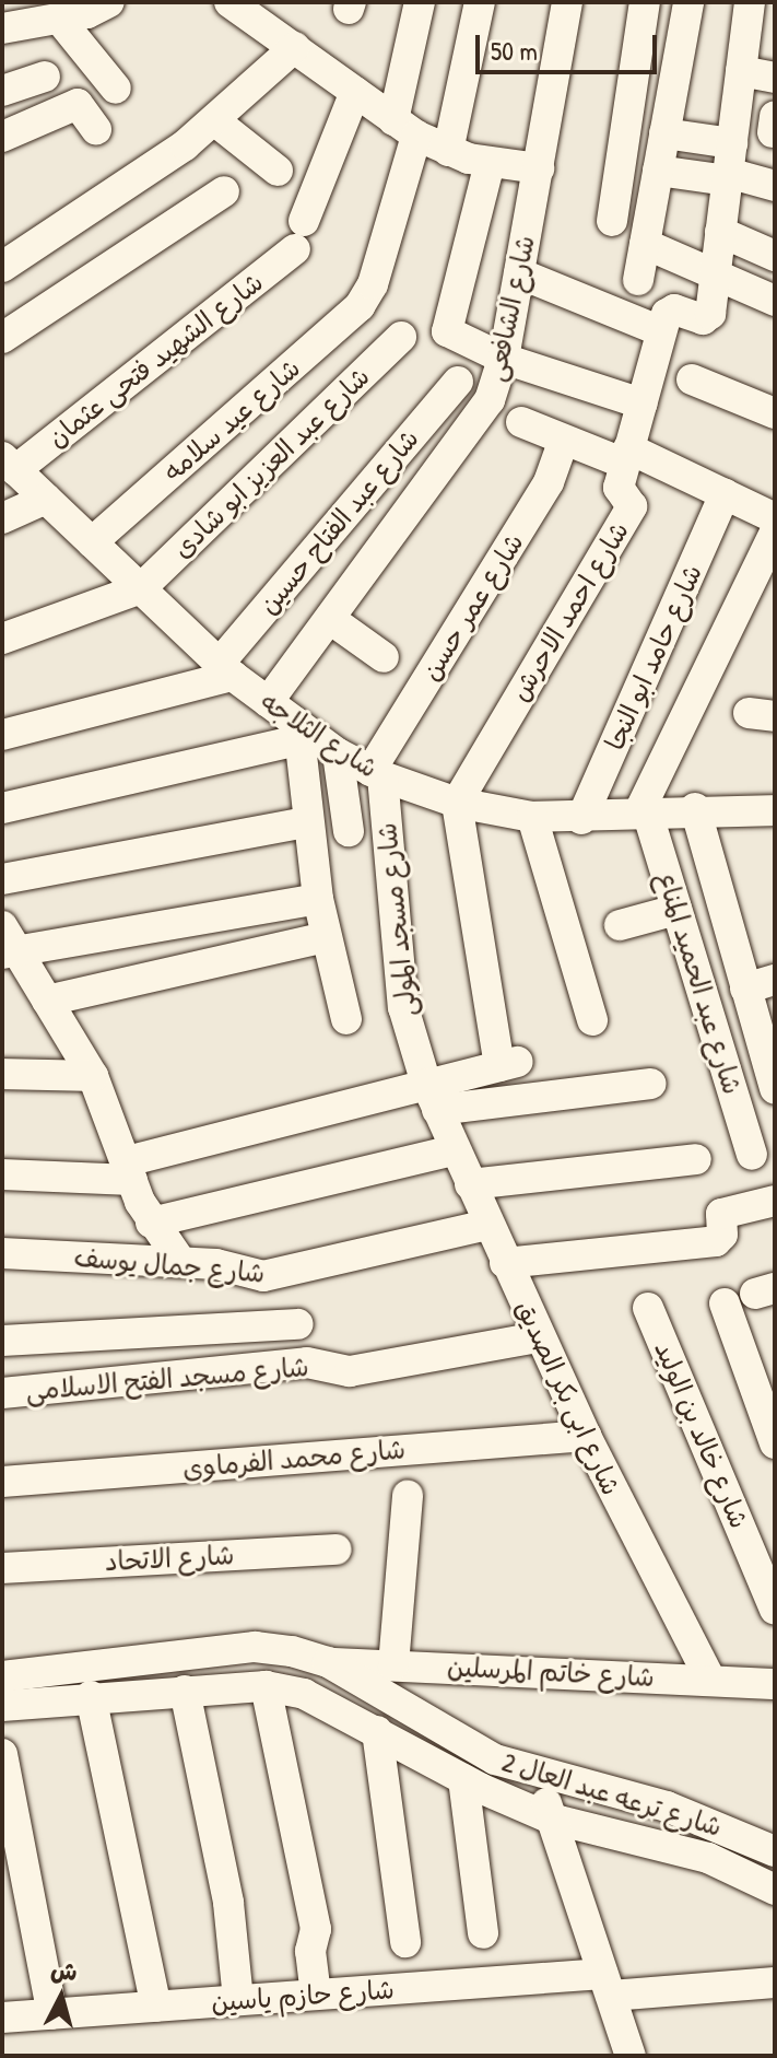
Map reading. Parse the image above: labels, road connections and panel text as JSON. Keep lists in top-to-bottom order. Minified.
{"streets":{"street":["شارع الشافعى","شارع الشهيد فتحى عثمان","شارع عيد سلامه","شارع عبد العزيز ابو شادى","شارع عبد الفتاح حسين","شارع عمر حسن","شارع احمد الاحرش","شارع حامد ابو النجا","شارع الثلاجه","شارع مسجد المولى","شارع عبد الحميد المناع","شارع جمال يوسف","شارع مسجد الفتح الاسلامى","شارع ابى بكر الصديق","شارع خالد بن الوليد","شارع محمد الفرماوى","شارع الاتحاد","شارع خاتم المرسلين","شارع ترعه عبد العال 2","شارع حازم ياسين"]},"crossings":[["شارع الشافعى","شارع الثلاجه"],["شارع الشهيد فتحى عثمان","شارع الثلاجه"],["شارع عيد سلامه","شارع الثلاجه"],["شارع عبد العزيز ابو شادى","شارع الثلاجه"],["شارع عبد الفتاح حسين","شارع الثلاجه"],["شارع عمر حسن","شارع الثلاجه"],["شارع عمر حسن","شارع مسجد المولى"],["شارع احمد الاحرش","شارع الثلاجه"],["شارع حامد ابو النجا","شارع الثلاجه"],["شارع الثلاجه","شارع مسجد المولى"],["شارع الثلاجه","شارع عبد الحميد المناع"],["شارع مسجد المولى","شارع ابى بكر الصديق"],["شارع جمال يوسف","شارع ابى بكر الصديق"],["شارع مسجد الفتح الاسلامى","شارع ابى بكر الصديق"],["شارع ابى بكر الصديق","شارع محمد الفرماوى"],["شارع ابى بكر الصديق","شارع خاتم المرسلين"],["شارع خاتم المرسلين","شارع ترعه عبد العال 2"]],"scale_bar":"50 m","north":"top"}
